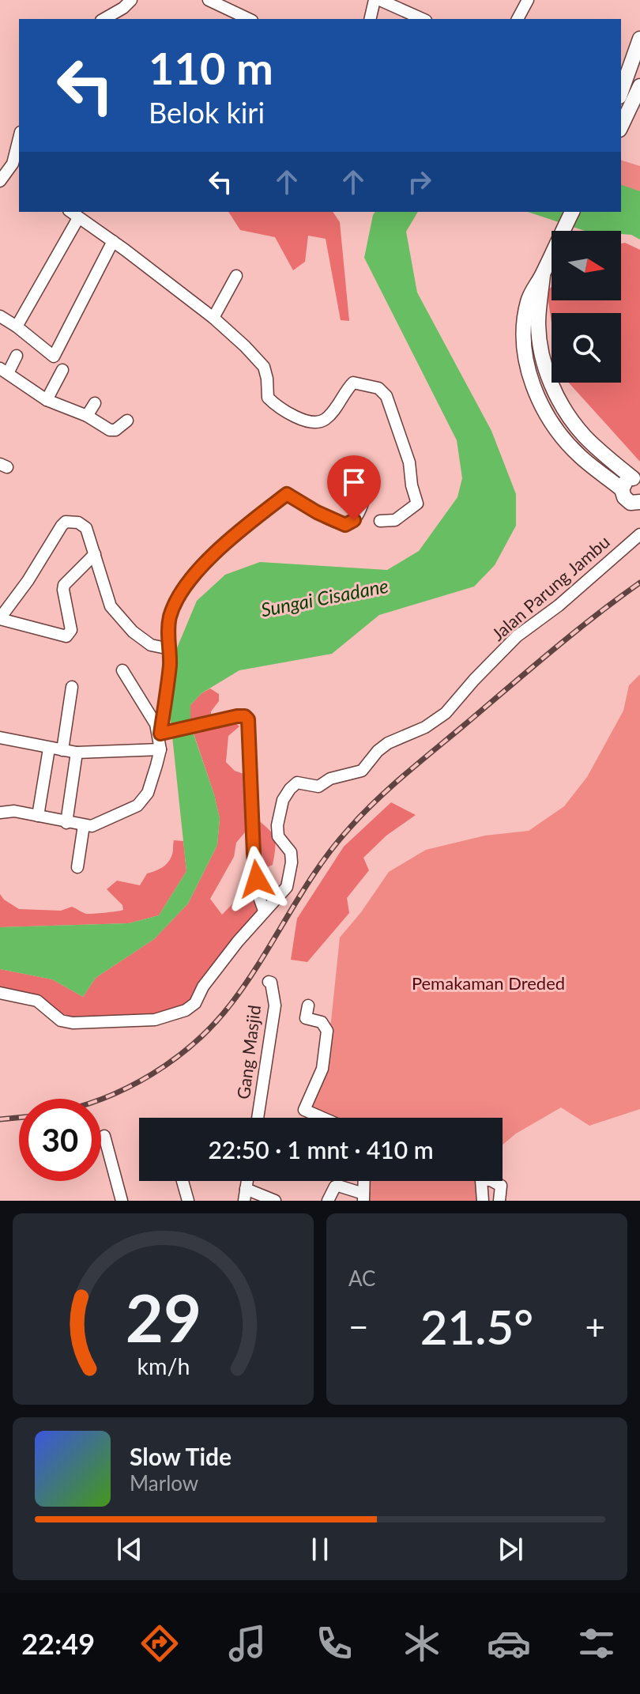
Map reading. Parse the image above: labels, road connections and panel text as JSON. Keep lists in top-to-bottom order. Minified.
{"streets":{"street":["Jalan Parung Jambu","Gang Masjid"]},"water":["Sungai Cisadane"],"parks":["Pemakaman Dreded"],"north":"right","page":{"turn":["110 m","Belok kiri"],"limit":"30","trip":"22:50 · 1 mnt · 410 m","tile":"AC","heat":["−","21.5°","+"],"song":["Slow Tide","Marlow"],"tabs":"22:49","gauge":["29","km/h"]}}
